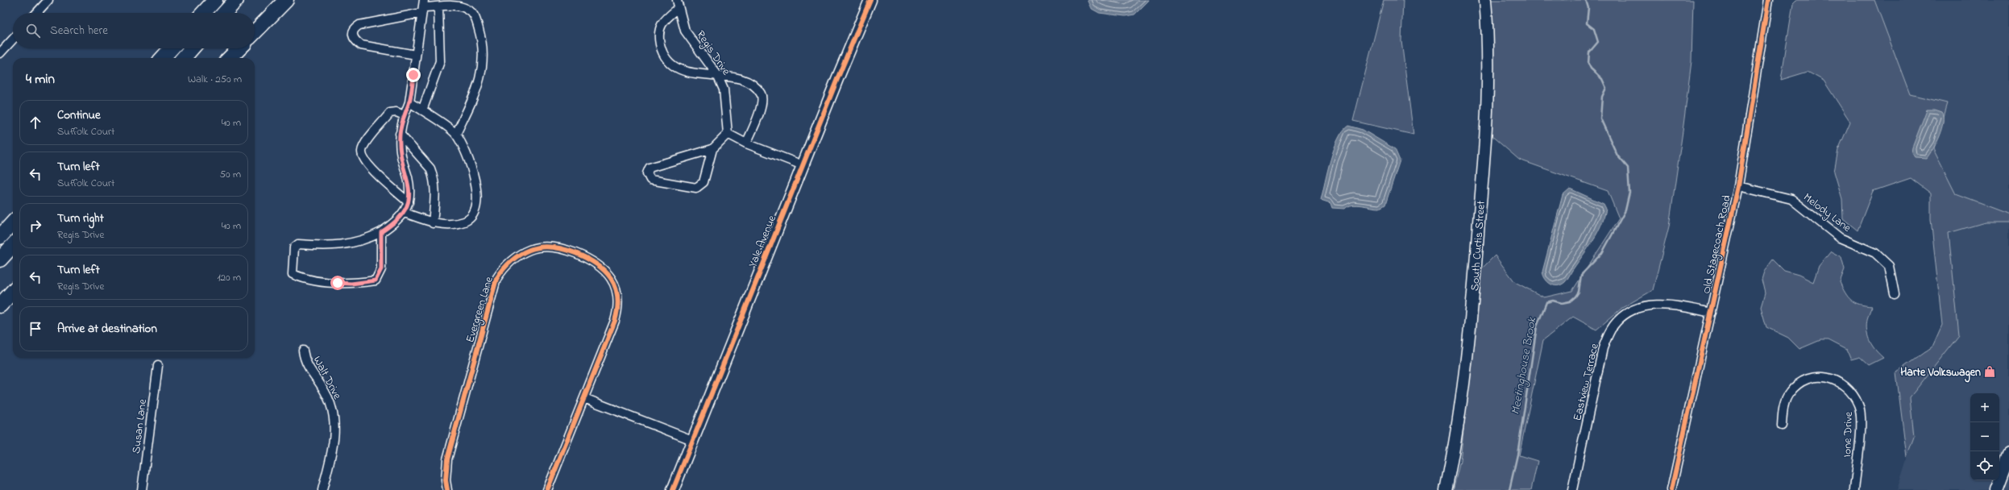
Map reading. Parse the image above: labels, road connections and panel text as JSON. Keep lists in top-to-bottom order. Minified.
{"streets":{"street":["Regis Drive","Melody Lane","Yale Avenue","Old Stagecoach Road","South Curtis Street","Evergreen Lane","Walt Drive","Eastview Terrace","Susan Lane","Ione Drive"]},"crossings":[["Melody Lane","Old Stagecoach Road"],["Old Stagecoach Road","Eastview Terrace"]],"water":["Meetinghouse Brook"],"places":{"shop":["Harte Volkswagen"]},"page":{"search":"Search here","heading":["4 min","Walk · 250 m"],"list":[["Continue","Suffolk Court","40 m"],["Turn left","Suffolk Court","50 m"],["Turn right","Regis Drive","40 m"],["Turn left","Regis Drive","120 m"],"Arrive at destination"],"map_buttons":["+","−"]}}
